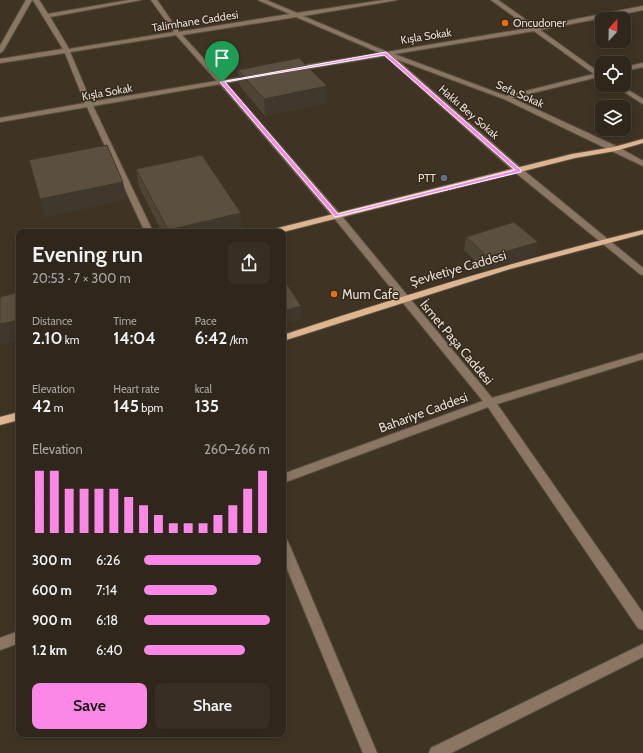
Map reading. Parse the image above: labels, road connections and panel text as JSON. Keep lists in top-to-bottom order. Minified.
{"streets":{"main road":["Şevketiye Caddesi"],"street":["Talimhane Caddesi","Kışla Sokak","Sefa Sokak","Hakkı Bey Sokak","İsmet Paşa Caddesi","Bahariye Caddesi"]},"crossings":[["Talimhane Caddesi","Hakkı Bey Sokak"],["Talimhane Caddesi","İsmet Paşa Caddesi"],["Kışla Sokak","Sefa Sokak"],["Kışla Sokak","Hakkı Bey Sokak"],["Kışla Sokak","İsmet Paşa Caddesi"],["Sefa Sokak","Hakkı Bey Sokak"],["Hakkı Bey Sokak","Şevketiye Caddesi"],["Şevketiye Caddesi","İsmet Paşa Caddesi"],["İsmet Paşa Caddesi","Bahariye Caddesi"]],"places":["Oncudoner","PTT","Mum Cafe"],"north":"top","page":{"heading":["Evening run","20:53 · 7 × 300 m"],"stats":[["Distance","2.10 km"],["Time","14:04"],["Pace","6:42 /km"],["Elevation","42 m"],["Heart rate","145 bpm"],["kcal","135"]],"chart":["Elevation","260–266 m"],"list":[{"name":"300 m","note":"6:26"},{"name":"600 m","note":"7:14"},{"name":"900 m","note":"6:18"},{"name":"1.2 km","note":"6:40"}],"buttons":["Save","Share"]}}
